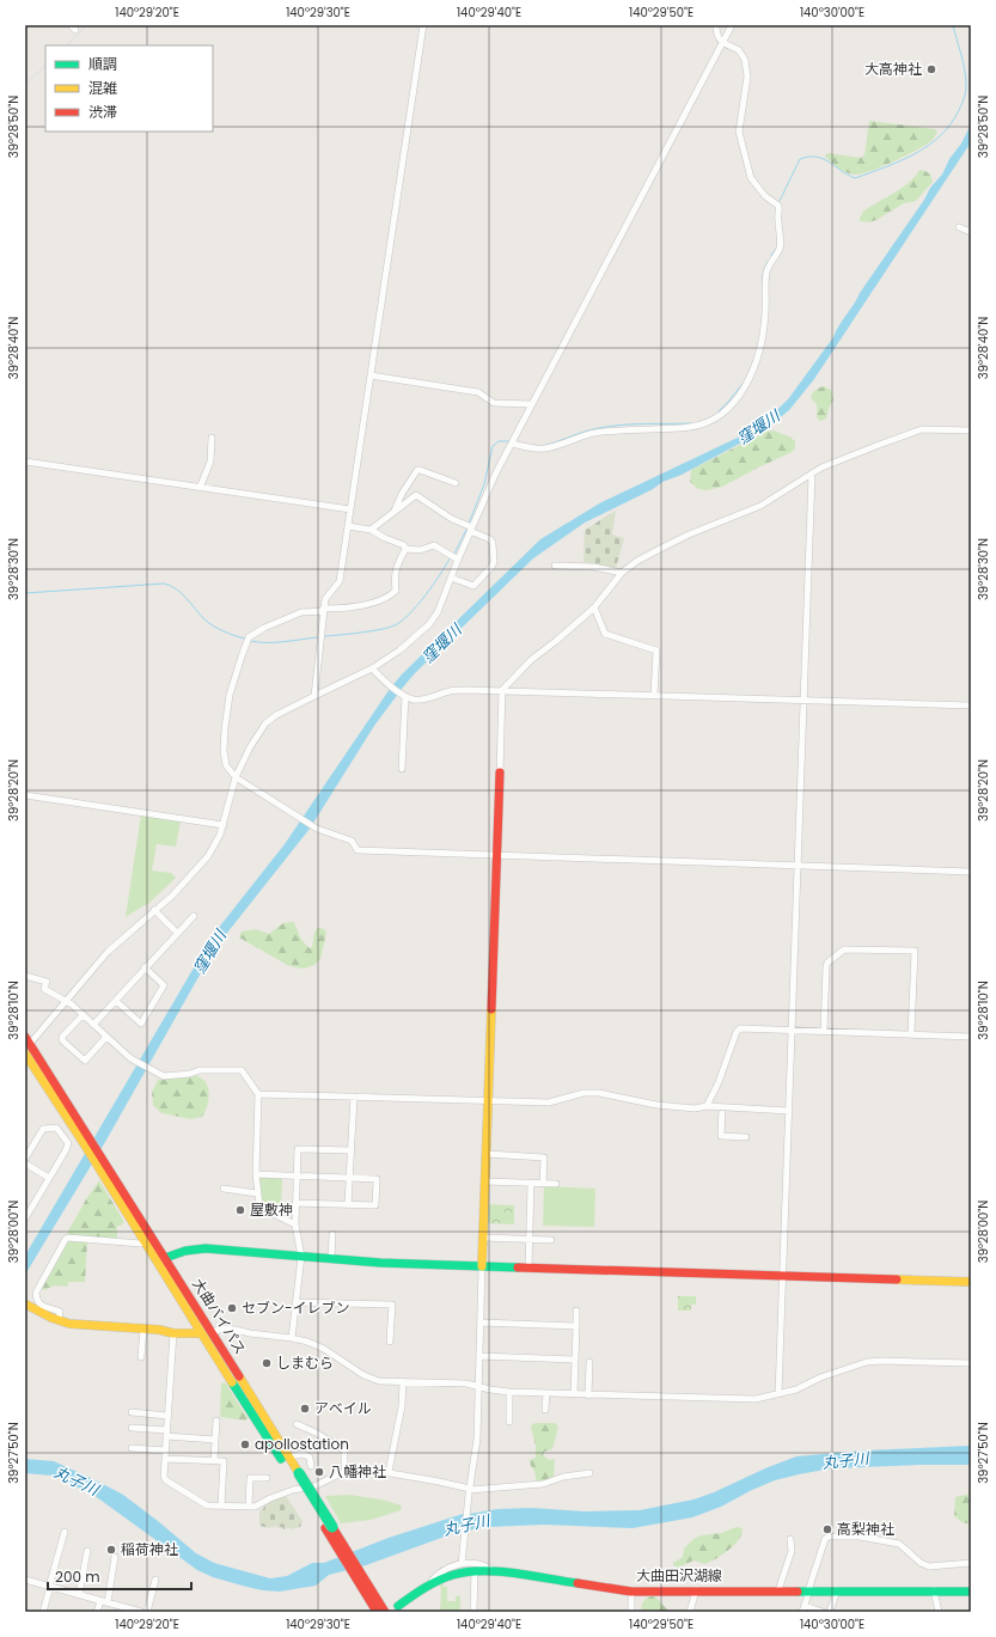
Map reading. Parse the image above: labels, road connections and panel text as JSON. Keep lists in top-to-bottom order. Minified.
{"streets":{"main road":["大曲バイパス","大曲田沢湖線"]},"water":["窪堰川","丸子川"],"places":["大高神社","屋敷神","セブン-イレブン","しまむら","アベイル","apollostation","八幡神社","高梨神社","稲荷神社"],"legend":["順調","混雑","渋滞"],"scale_bar":"200 m","coordinates":["140°29'20\"E","140°29'30\"E","140°29'40\"E","140°29'50\"E","140°30'00\"E","39°28'50\"N","39°28'40\"N","39°28'30\"N","39°28'20\"N","39°28'10\"N","39°28'00\"N","39°27'50\"N"]}
